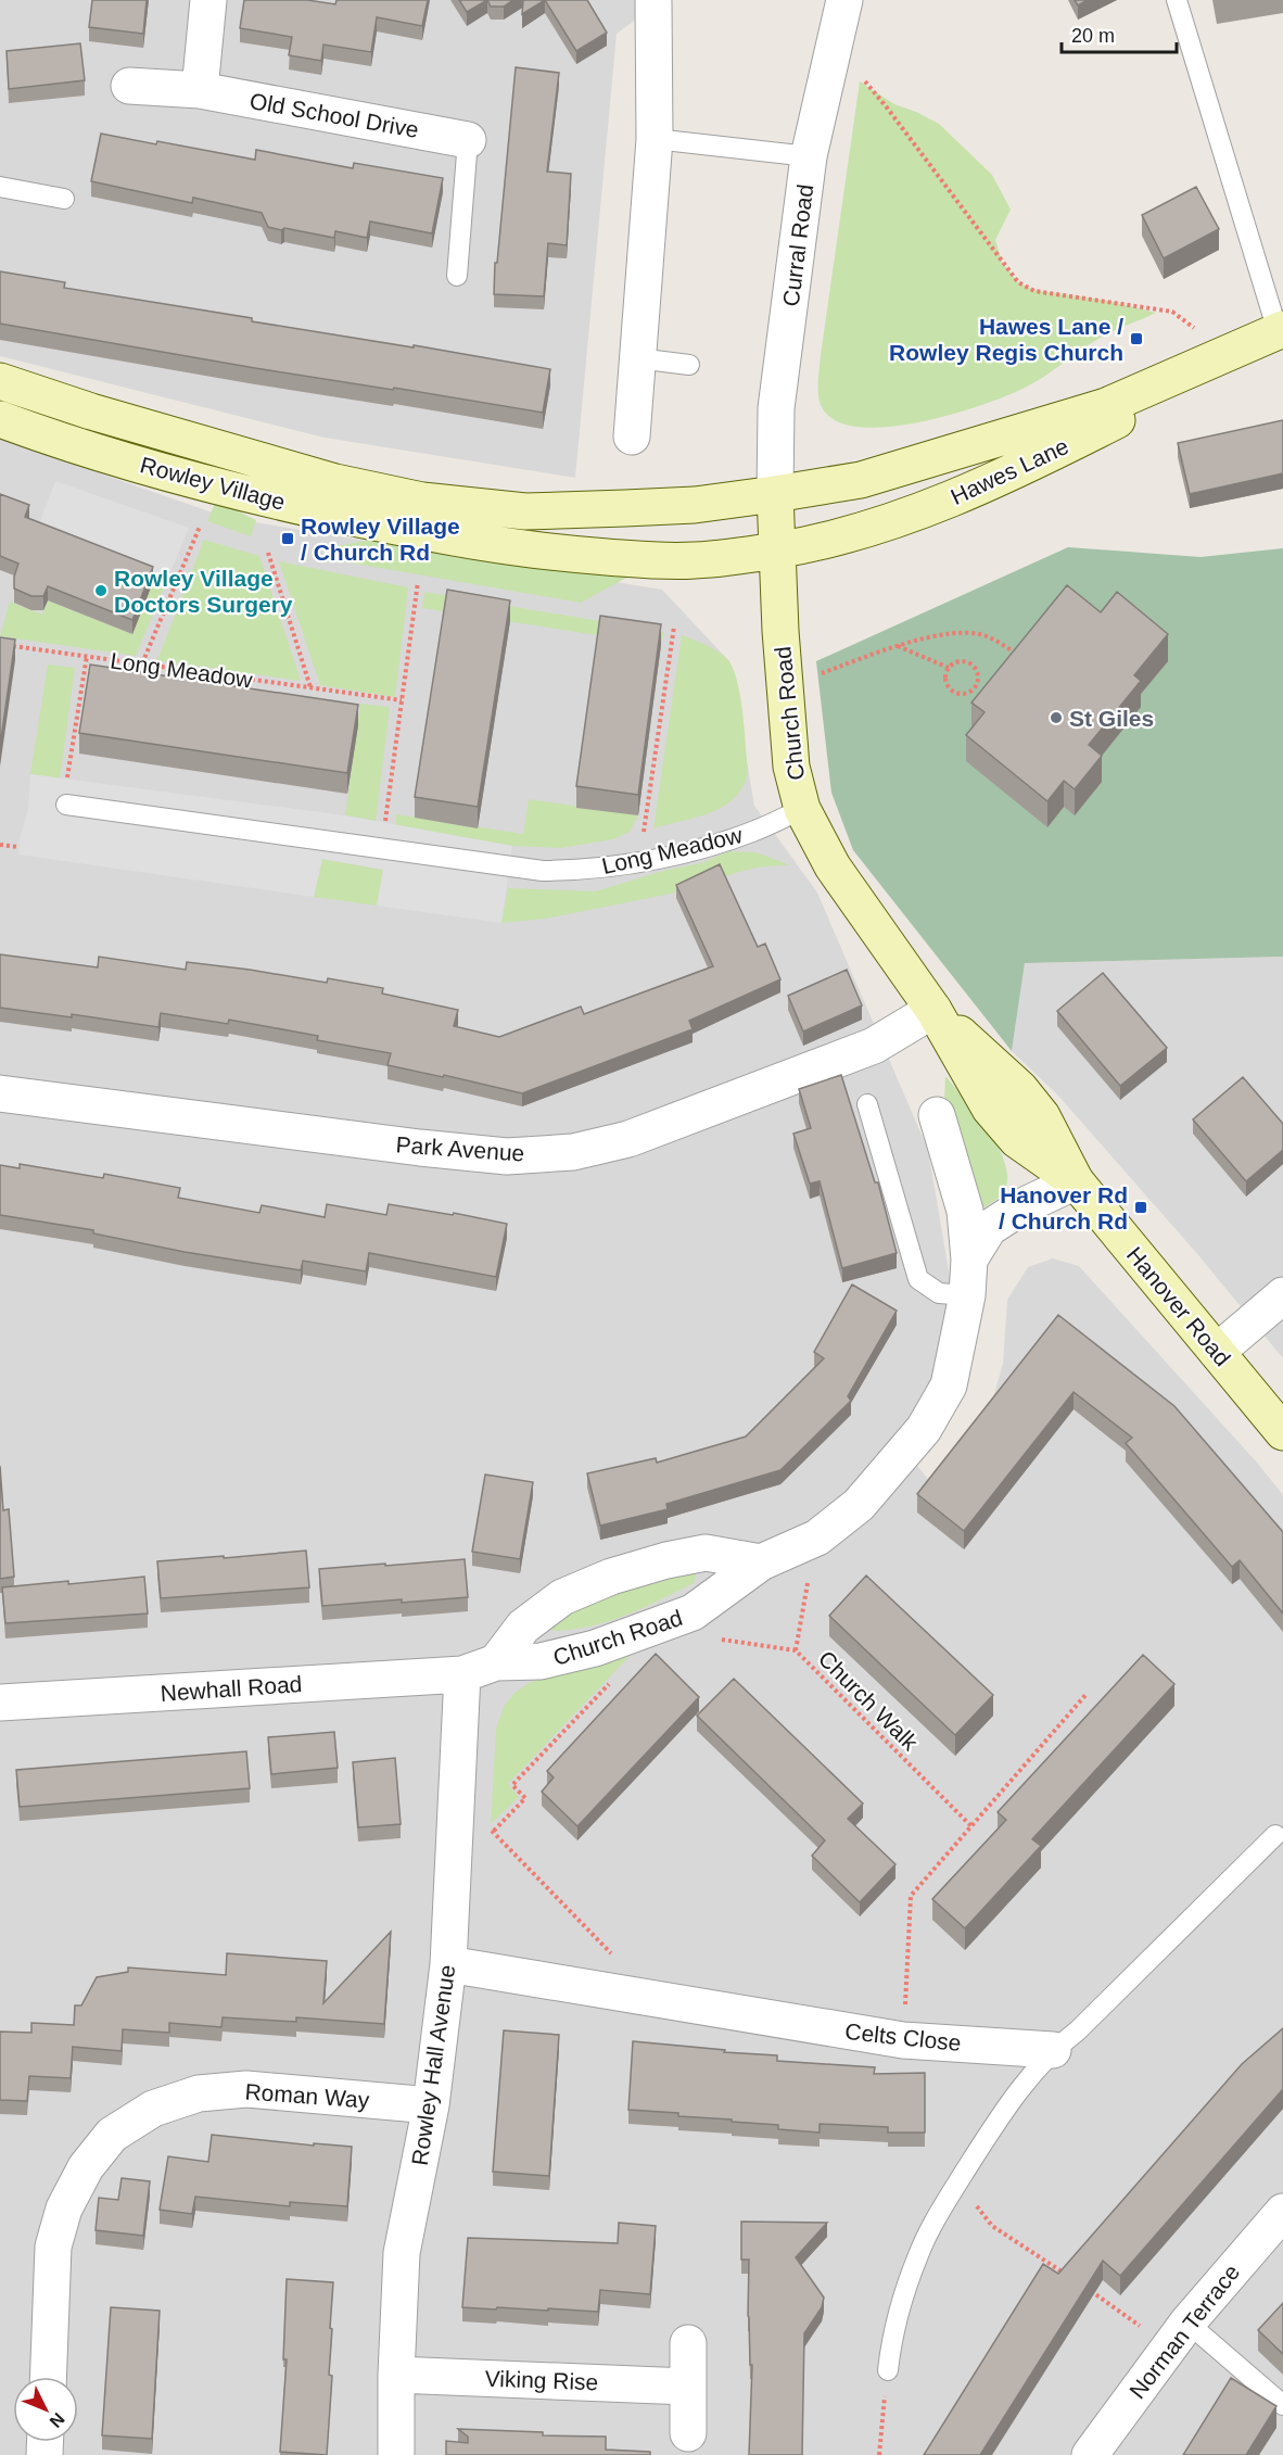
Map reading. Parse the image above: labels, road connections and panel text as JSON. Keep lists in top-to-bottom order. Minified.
{"streets":{"main road":["Hawes Lane","Rowley Village","Church Road","Hanover Road"],"street":["Old School Drive","Curral Road","Park Avenue","Newhall Road","Celts Close","Rowley Hall Avenue","Roman Way","Norman Terrace","Viking Rise"],"lane":["Long Meadow"],"path":["Church Walk"]},"crossings":[["Curral Road","Hawes Lane"],["Curral Road","Rowley Village"],["Curral Road","Church Road"],["Hawes Lane","Rowley Village"],["Hawes Lane","Church Road"],["Rowley Village","Church Road"],["Long Meadow","Church Road"],["Church Road","Hanover Road"],["Church Road","Newhall Road"],["Church Road","Rowley Hall Avenue"],["Park Avenue","Hanover Road"],["Newhall Road","Rowley Hall Avenue"],["Celts Close","Rowley Hall Avenue"],["Rowley Hall Avenue","Roman Way"],["Rowley Hall Avenue","Viking Rise"]],"places":{"transit":["Hawes Lane / Rowley Regis Church","Rowley Village / Church Rd","Hanover Rd / Church Rd"],"other":["Rowley Village Doctors Surgery","St Giles"]},"scale_bar":"20 m","north":"bottom right"}
